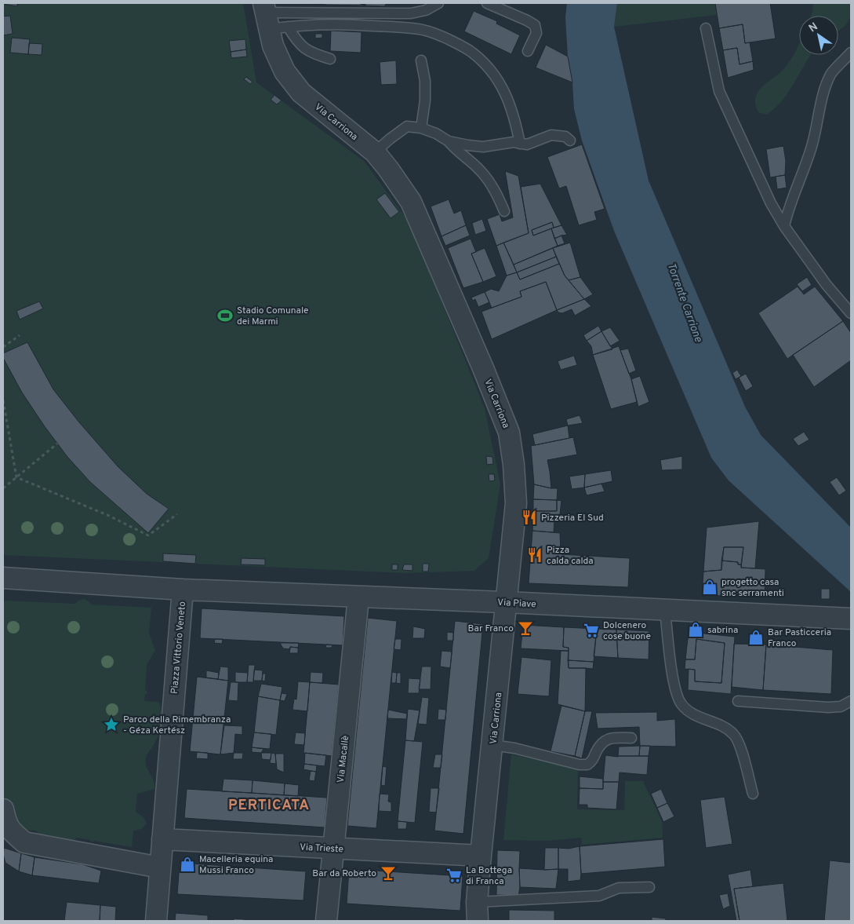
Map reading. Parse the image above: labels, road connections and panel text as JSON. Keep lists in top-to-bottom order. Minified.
{"streets":{"street":["Via Carriona","Via Piave","Piazza Vittorio Veneto","Via Macallè","Via Trieste"]},"crossings":[["Via Carriona","Via Piave"],["Via Carriona","Via Trieste"],["Via Piave","Piazza Vittorio Veneto"],["Via Piave","Via Macallè"],["Piazza Vittorio Veneto","Via Trieste"],["Via Macallè","Via Trieste"]],"districts":["PERTICATA"],"water":["Torrente Carrione"],"places":{"sports":["Stadio Comunale dei Marmi"],"restaurant":["Pizzeria El Sud","Pizza calda calda"],"shop":["progetto casa snc serramenti","sabrina","Bar Pasticceria Franco","Macelleria equina Mussi Franco"],"bar":["Bar Franco","Bar da Roberto"],"supermarket":["Dolcenero cose buone","La Bottega di Franca"],"place":["Parco della Rimembranza - Géza Kertész"]},"north":"top left"}
